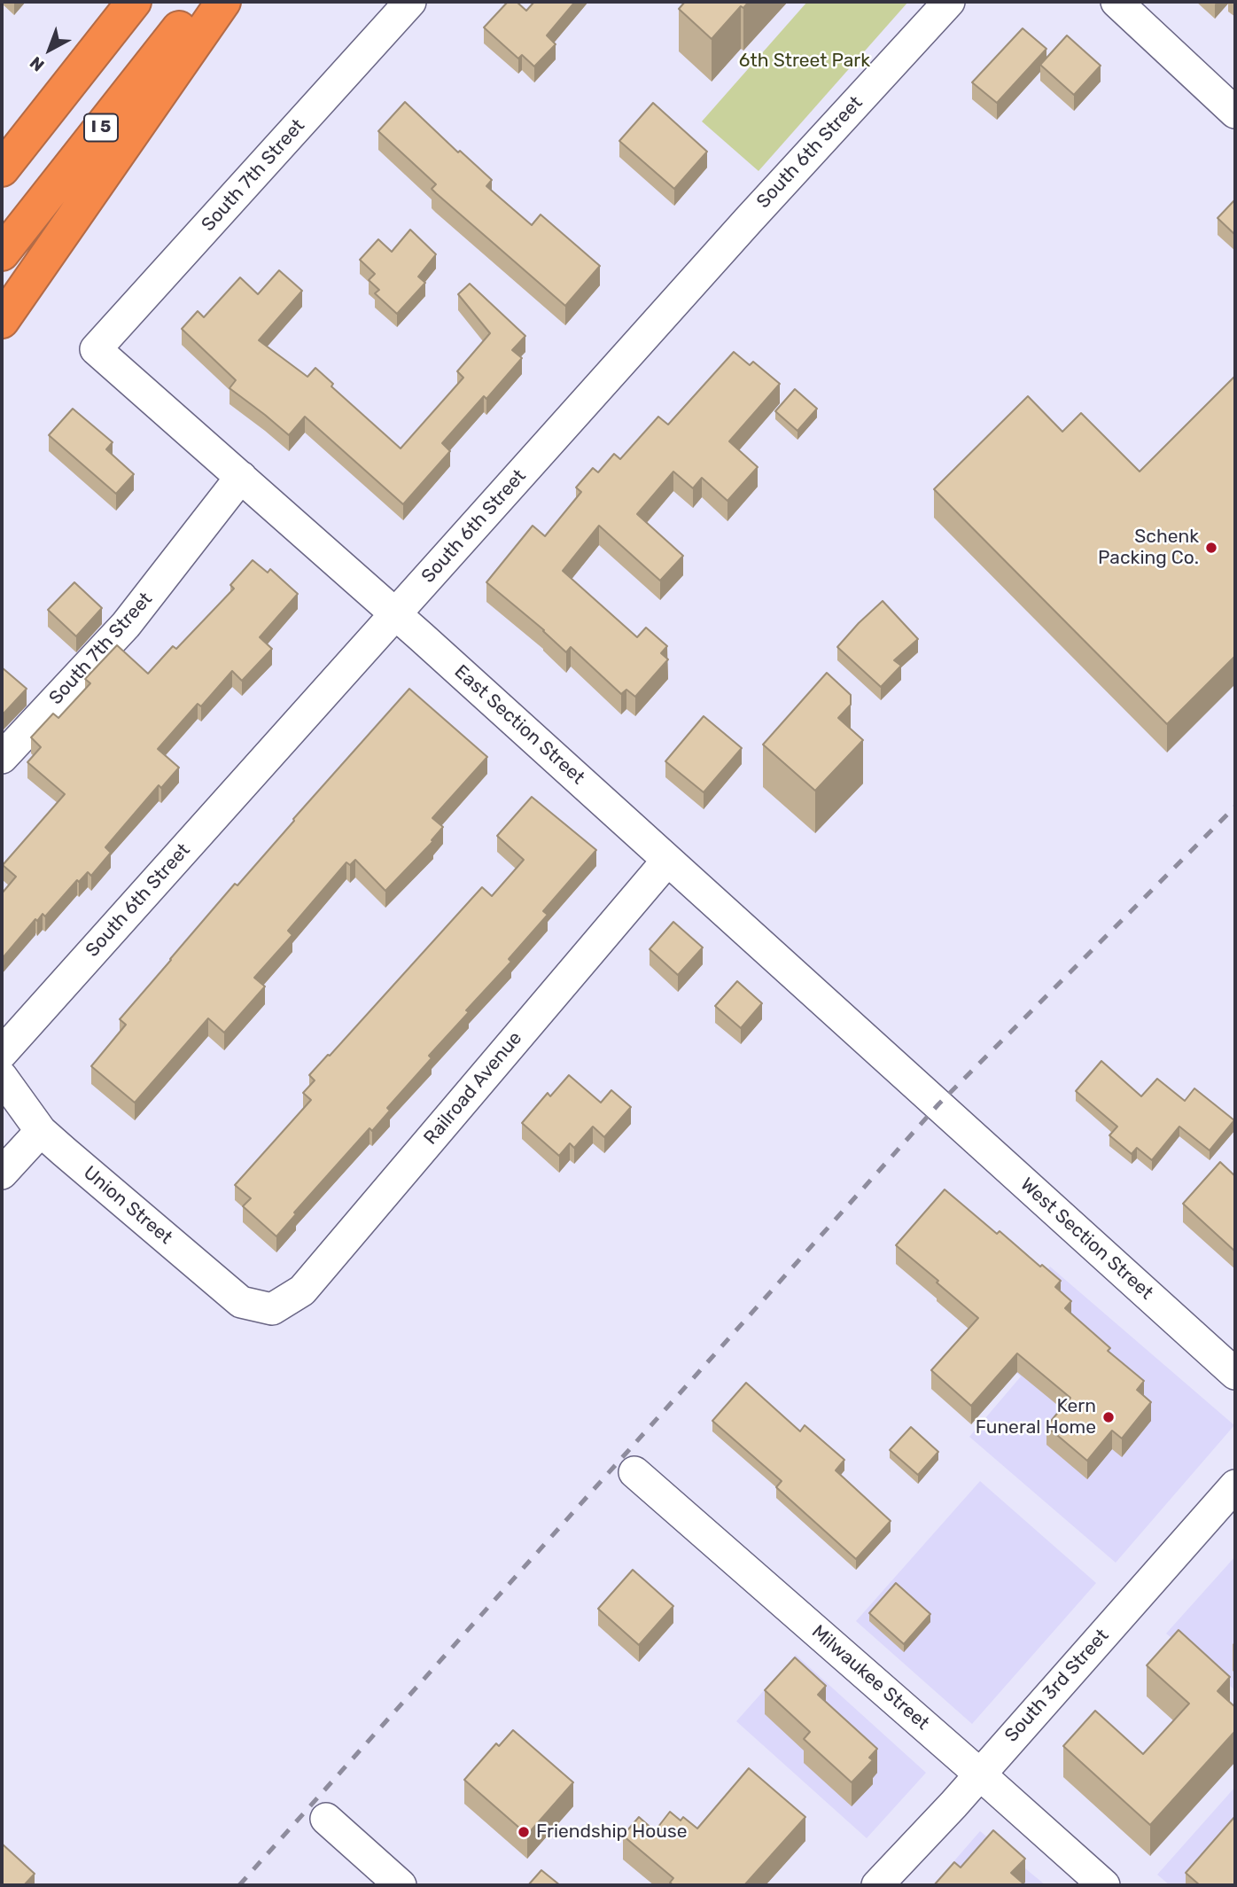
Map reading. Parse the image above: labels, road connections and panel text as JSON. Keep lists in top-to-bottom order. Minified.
{"streets":{"highway":["I 5"],"street":["South 6th Street","South 7th Street","East Section Street","Railroad Avenue","Union Street","West Section Street","Milwaukee Street","South 3rd Street"]},"crossings":[["South 6th Street","East Section Street"],["South 7th Street","East Section Street"],["East Section Street","Railroad Avenue"],["East Section Street","West Section Street"],["Railroad Avenue","Union Street"],["Milwaukee Street","South 3rd Street"]],"parks":["6th Street Park"],"places":["Schenk Packing Co.","Kern Funeral Home","Friendship House"],"north":"bottom left"}
